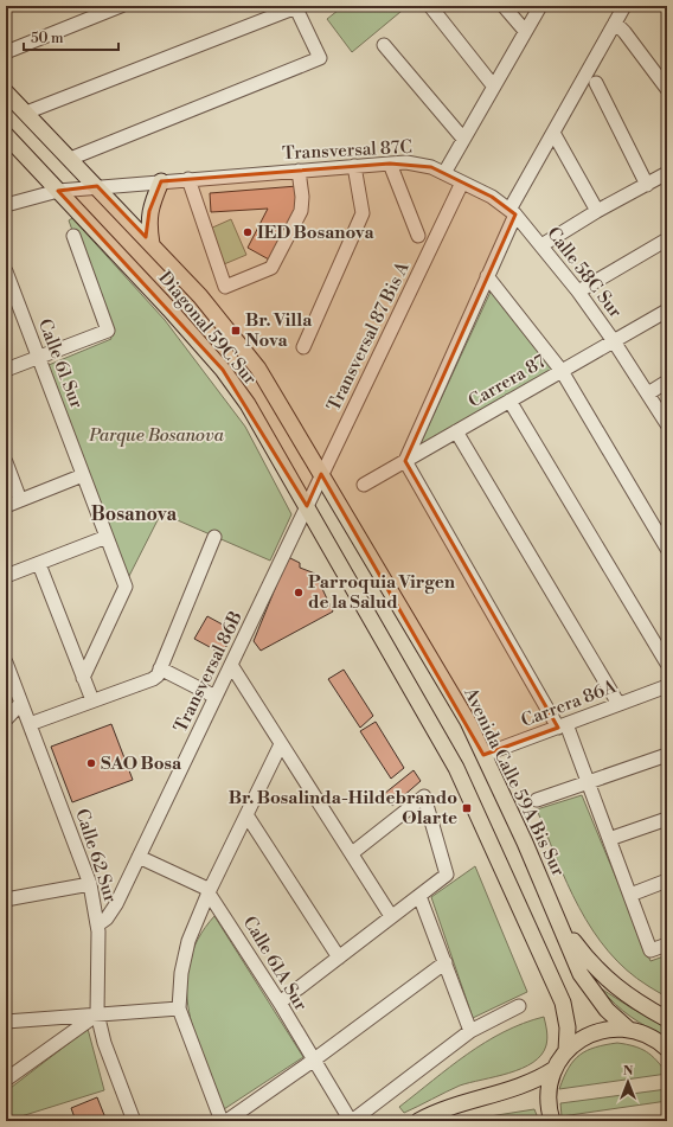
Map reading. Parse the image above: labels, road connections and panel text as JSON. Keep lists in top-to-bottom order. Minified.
{"streets":{"main road":["Diagonal 59C Sur","Avenida Calle 59A Bis Sur"],"street":["Transversal 87C","Calle 58C Sur","Transversal 87 Bis A","Calle 61 Sur","Carrera 87","Transversal 86B","Carrera 86A","Calle 62 Sur","Calle 61A Sur"]},"crossings":[["Transversal 87C","Calle 58C Sur"],["Transversal 87C","Diagonal 59C Sur"],["Calle 58C Sur","Transversal 87 Bis A"],["Calle 58C Sur","Carrera 87"],["Diagonal 59C Sur","Transversal 87 Bis A"],["Diagonal 59C Sur","Transversal 86B"],["Diagonal 59C Sur","Avenida Calle 59A Bis Sur"],["Transversal 87 Bis A","Transversal 86B"],["Transversal 87 Bis A","Avenida Calle 59A Bis Sur"],["Transversal 86B","Calle 62 Sur"],["Transversal 86B","Calle 61A Sur"],["Carrera 86A","Avenida Calle 59A Bis Sur"]],"districts":["Bosanova"],"parks":["Parque Bosanova"],"places":{"other":["IED Bosanova","Parroquia Virgen de la Salud","SAO Bosa"],"transit":["Br. Villa Nova","Br. Bosalinda-Hildebrando Olarte"]},"scale_bar":"50 m","north":"top"}
